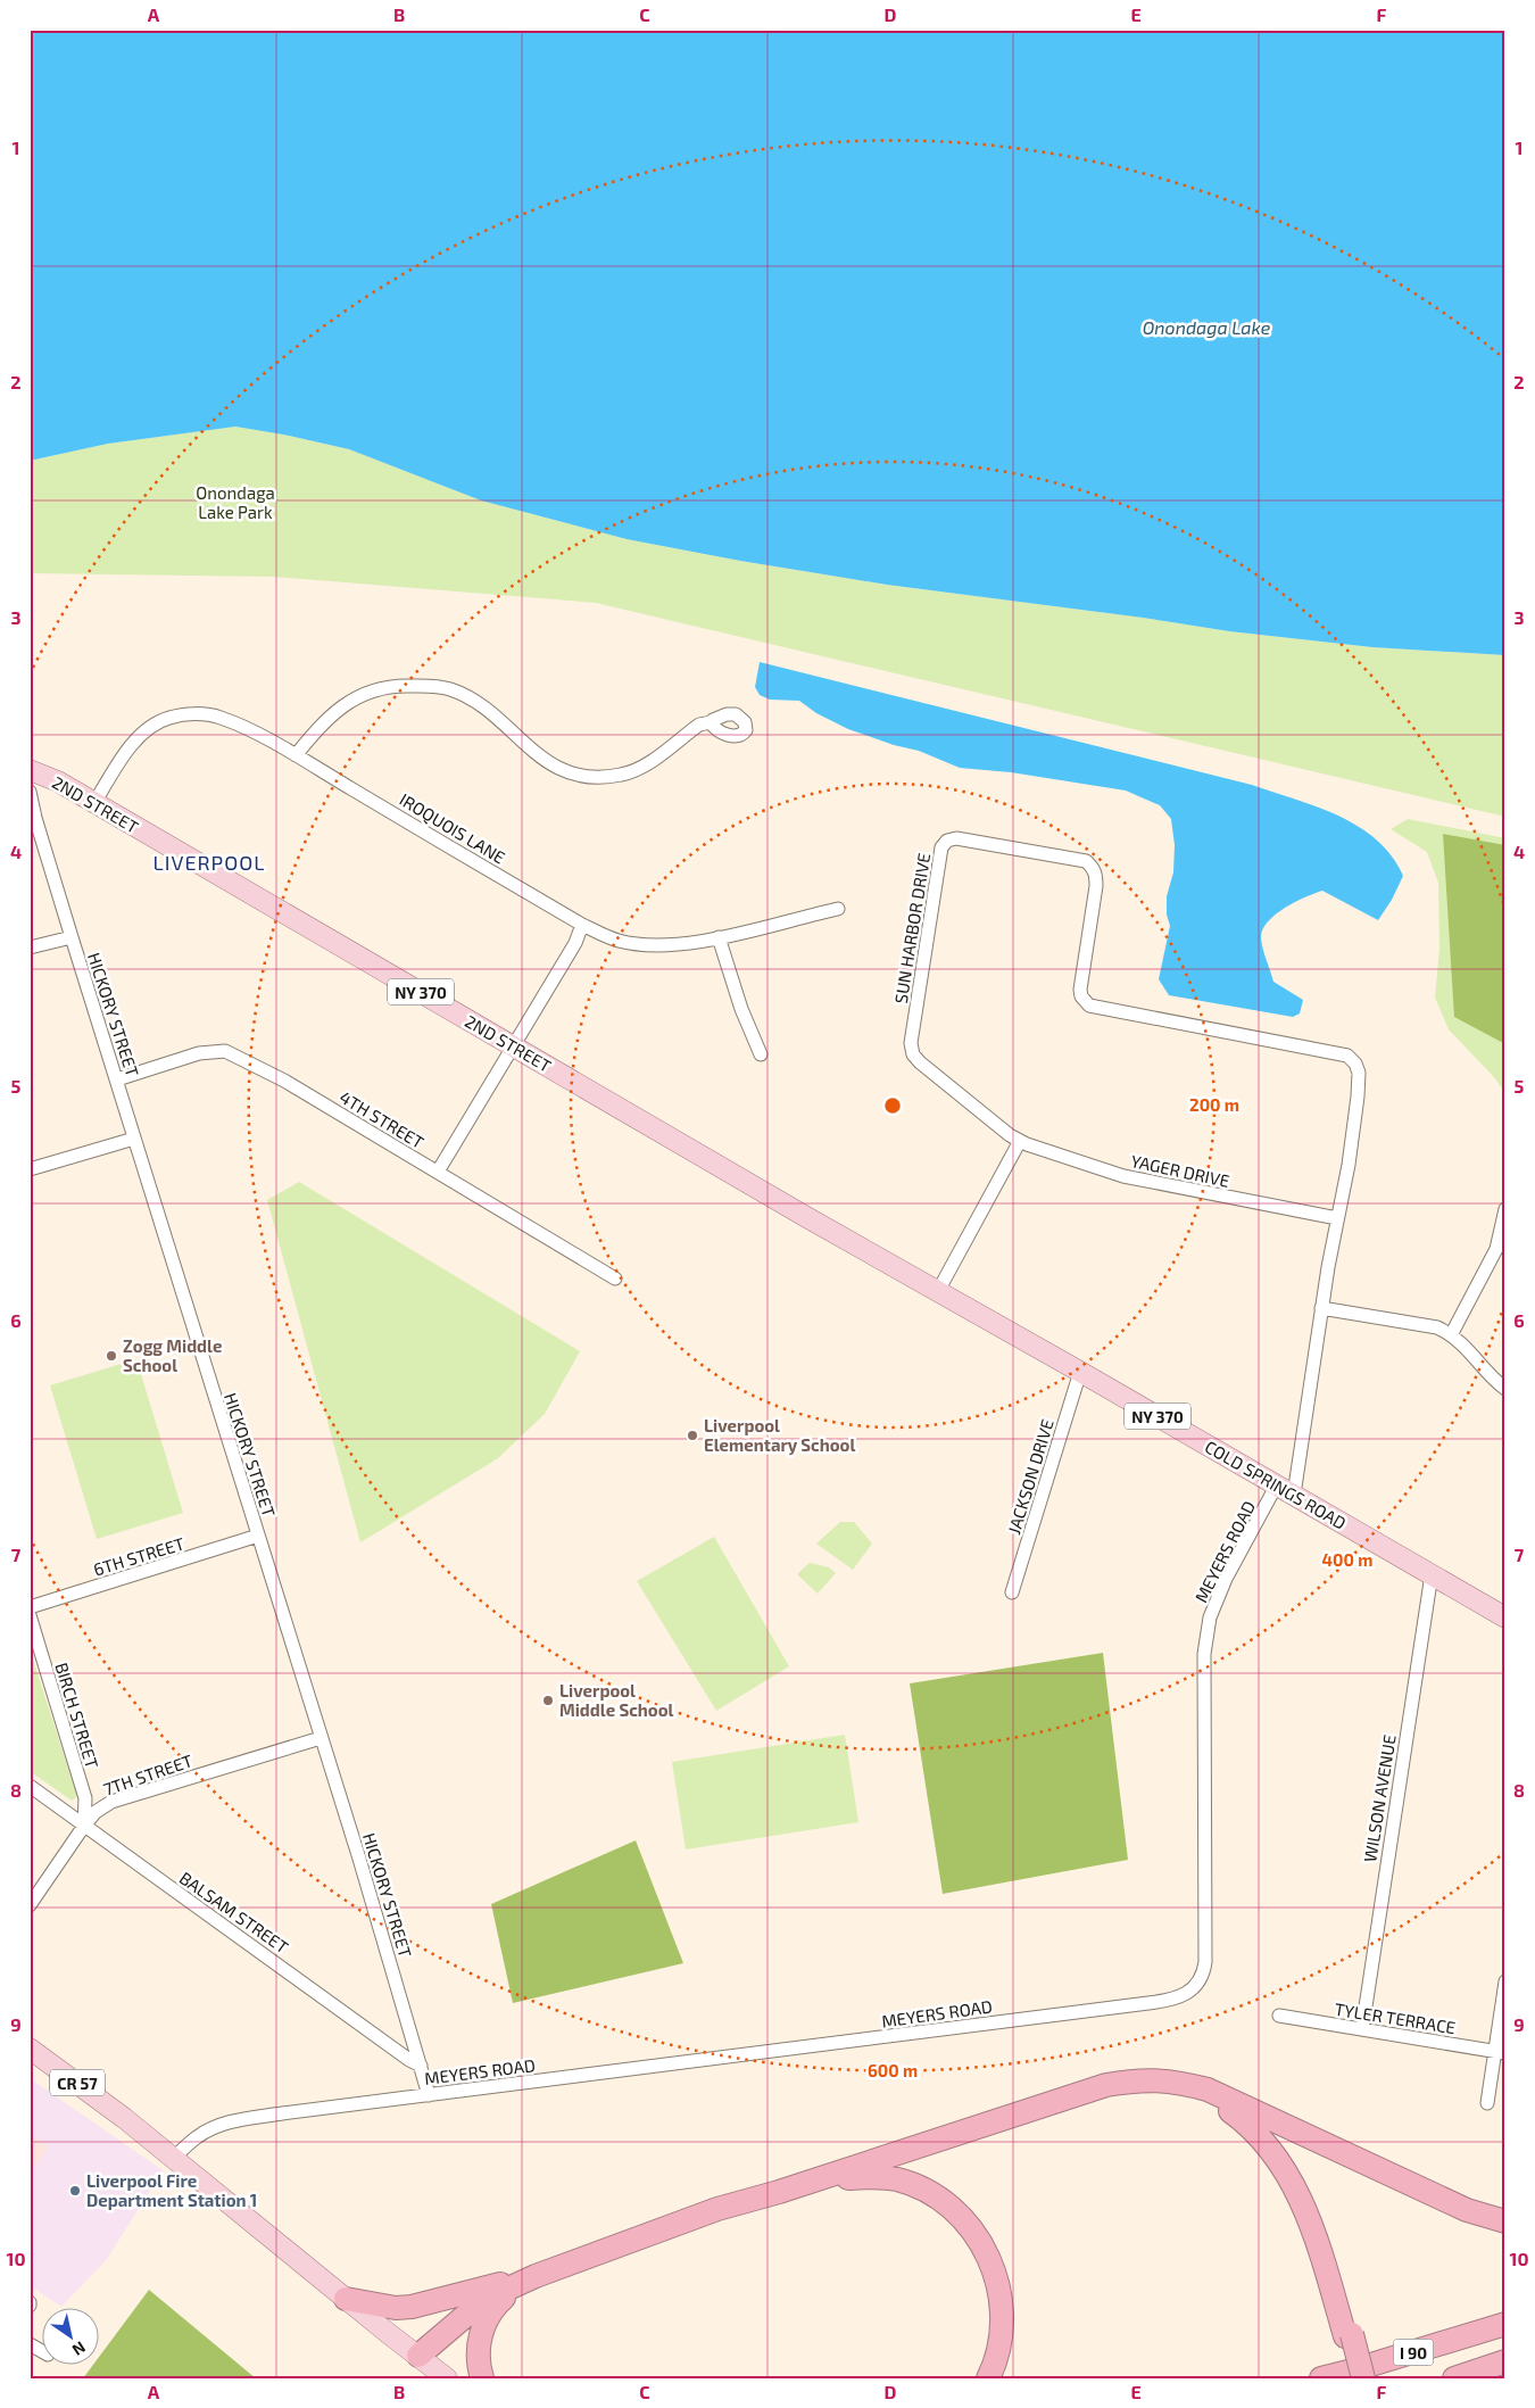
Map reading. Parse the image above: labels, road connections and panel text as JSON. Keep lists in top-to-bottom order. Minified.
{"streets":{"highway":["I 90"],"main road":["2ND STREET","NY 370","COLD SPRINGS ROAD","CR 57"],"street":["IROQUOIS LANE","SUN HARBOR DRIVE","HICKORY STREET","4TH STREET","YAGER DRIVE","JACKSON DRIVE","MEYERS ROAD","6TH STREET","BIRCH STREET","7TH STREET","WILSON AVENUE","BALSAM STREET","TYLER TERRACE"]},"crossings":[["2ND STREET","IROQUOIS LANE"],["2ND STREET","COLD SPRINGS ROAD"],["SUN HARBOR DRIVE","YAGER DRIVE"],["SUN HARBOR DRIVE","MEYERS ROAD"],["HICKORY STREET","4TH STREET"],["HICKORY STREET","MEYERS ROAD"],["HICKORY STREET","6TH STREET"],["HICKORY STREET","7TH STREET"],["HICKORY STREET","BALSAM STREET"],["YAGER DRIVE","MEYERS ROAD"],["JACKSON DRIVE","COLD SPRINGS ROAD"],["COLD SPRINGS ROAD","MEYERS ROAD"],["COLD SPRINGS ROAD","WILSON AVENUE"],["MEYERS ROAD","CR 57"],["BIRCH STREET","7TH STREET"],["BIRCH STREET","BALSAM STREET"],["7TH STREET","BALSAM STREET"],["WILSON AVENUE","TYLER TERRACE"]],"districts":["LIVERPOOL"],"water":["Onondaga Lake"],"parks":["Onondaga Lake Park"],"places":["Zogg Middle School","Liverpool Elementary School","Liverpool Middle School","Liverpool Fire Department Station 1"],"north":"bottom right","grid":{"columns":["A","B","C","D","E","F"],"rows":["1","2","3","4","5","6","7","8","9","10"]},"rings":["200 m","400 m","600 m"]}
